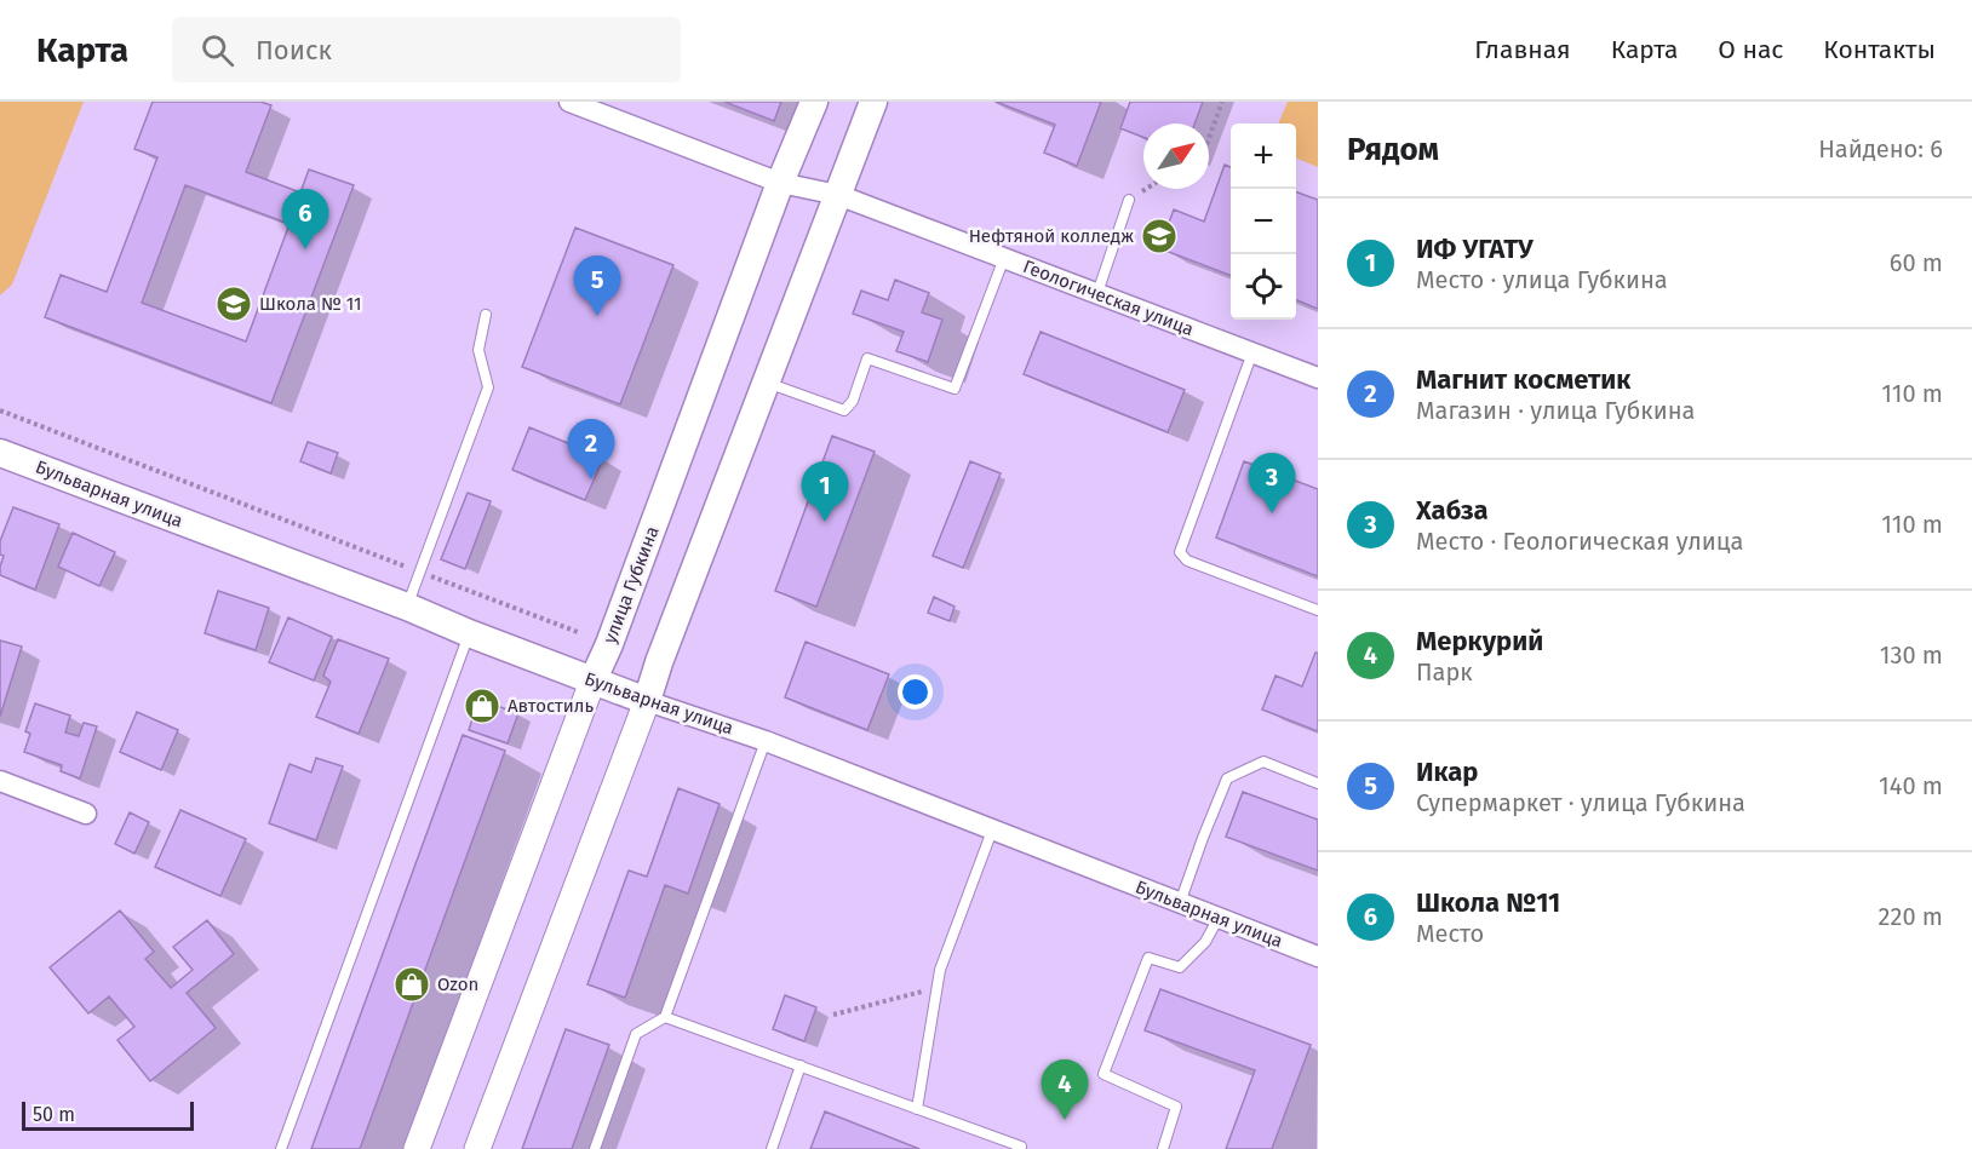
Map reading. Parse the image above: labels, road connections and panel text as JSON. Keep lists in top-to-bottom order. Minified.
{"streets":{"main road":["Бульварная улица","улица Губкина"],"street":["Геологическая улица"]},"crossings":[["Геологическая улица","улица Губкина"],["Бульварная улица","улица Губкина"]],"places":{"school or university":["Нефтяной колледж","Школа № 11"],"shop":["Автостиль","Ozon"]},"scale_bar":"50 m","north":"top right","page":{"header":"Карта","search":"Поиск","nav":["Главная","Карта","О нас","Контакты"],"heading":["Рядом","Найдено: 6"],"map_buttons":["+","−"],"pins":["6","5","2","3","1","4"],"list":[{"mark":"1","name":"ИФ УГАТУ","note":"Место · улица Губкина","value":"60 m"},{"mark":"2","name":"Магнит косметик","note":"Магазин · улица Губкина","value":"110 m"},{"mark":"3","name":"Хабза","note":"Место · Геологическая улица","value":"110 m"},{"mark":"4","name":"Меркурий","note":"Парк","value":"130 m"},{"mark":"5","name":"Икар","note":"Супермаркет · улица Губкина","value":"140 m"},{"mark":"6","name":"Школа №11","note":"Место","value":"220 m"}],"scale":"50 m"}}
